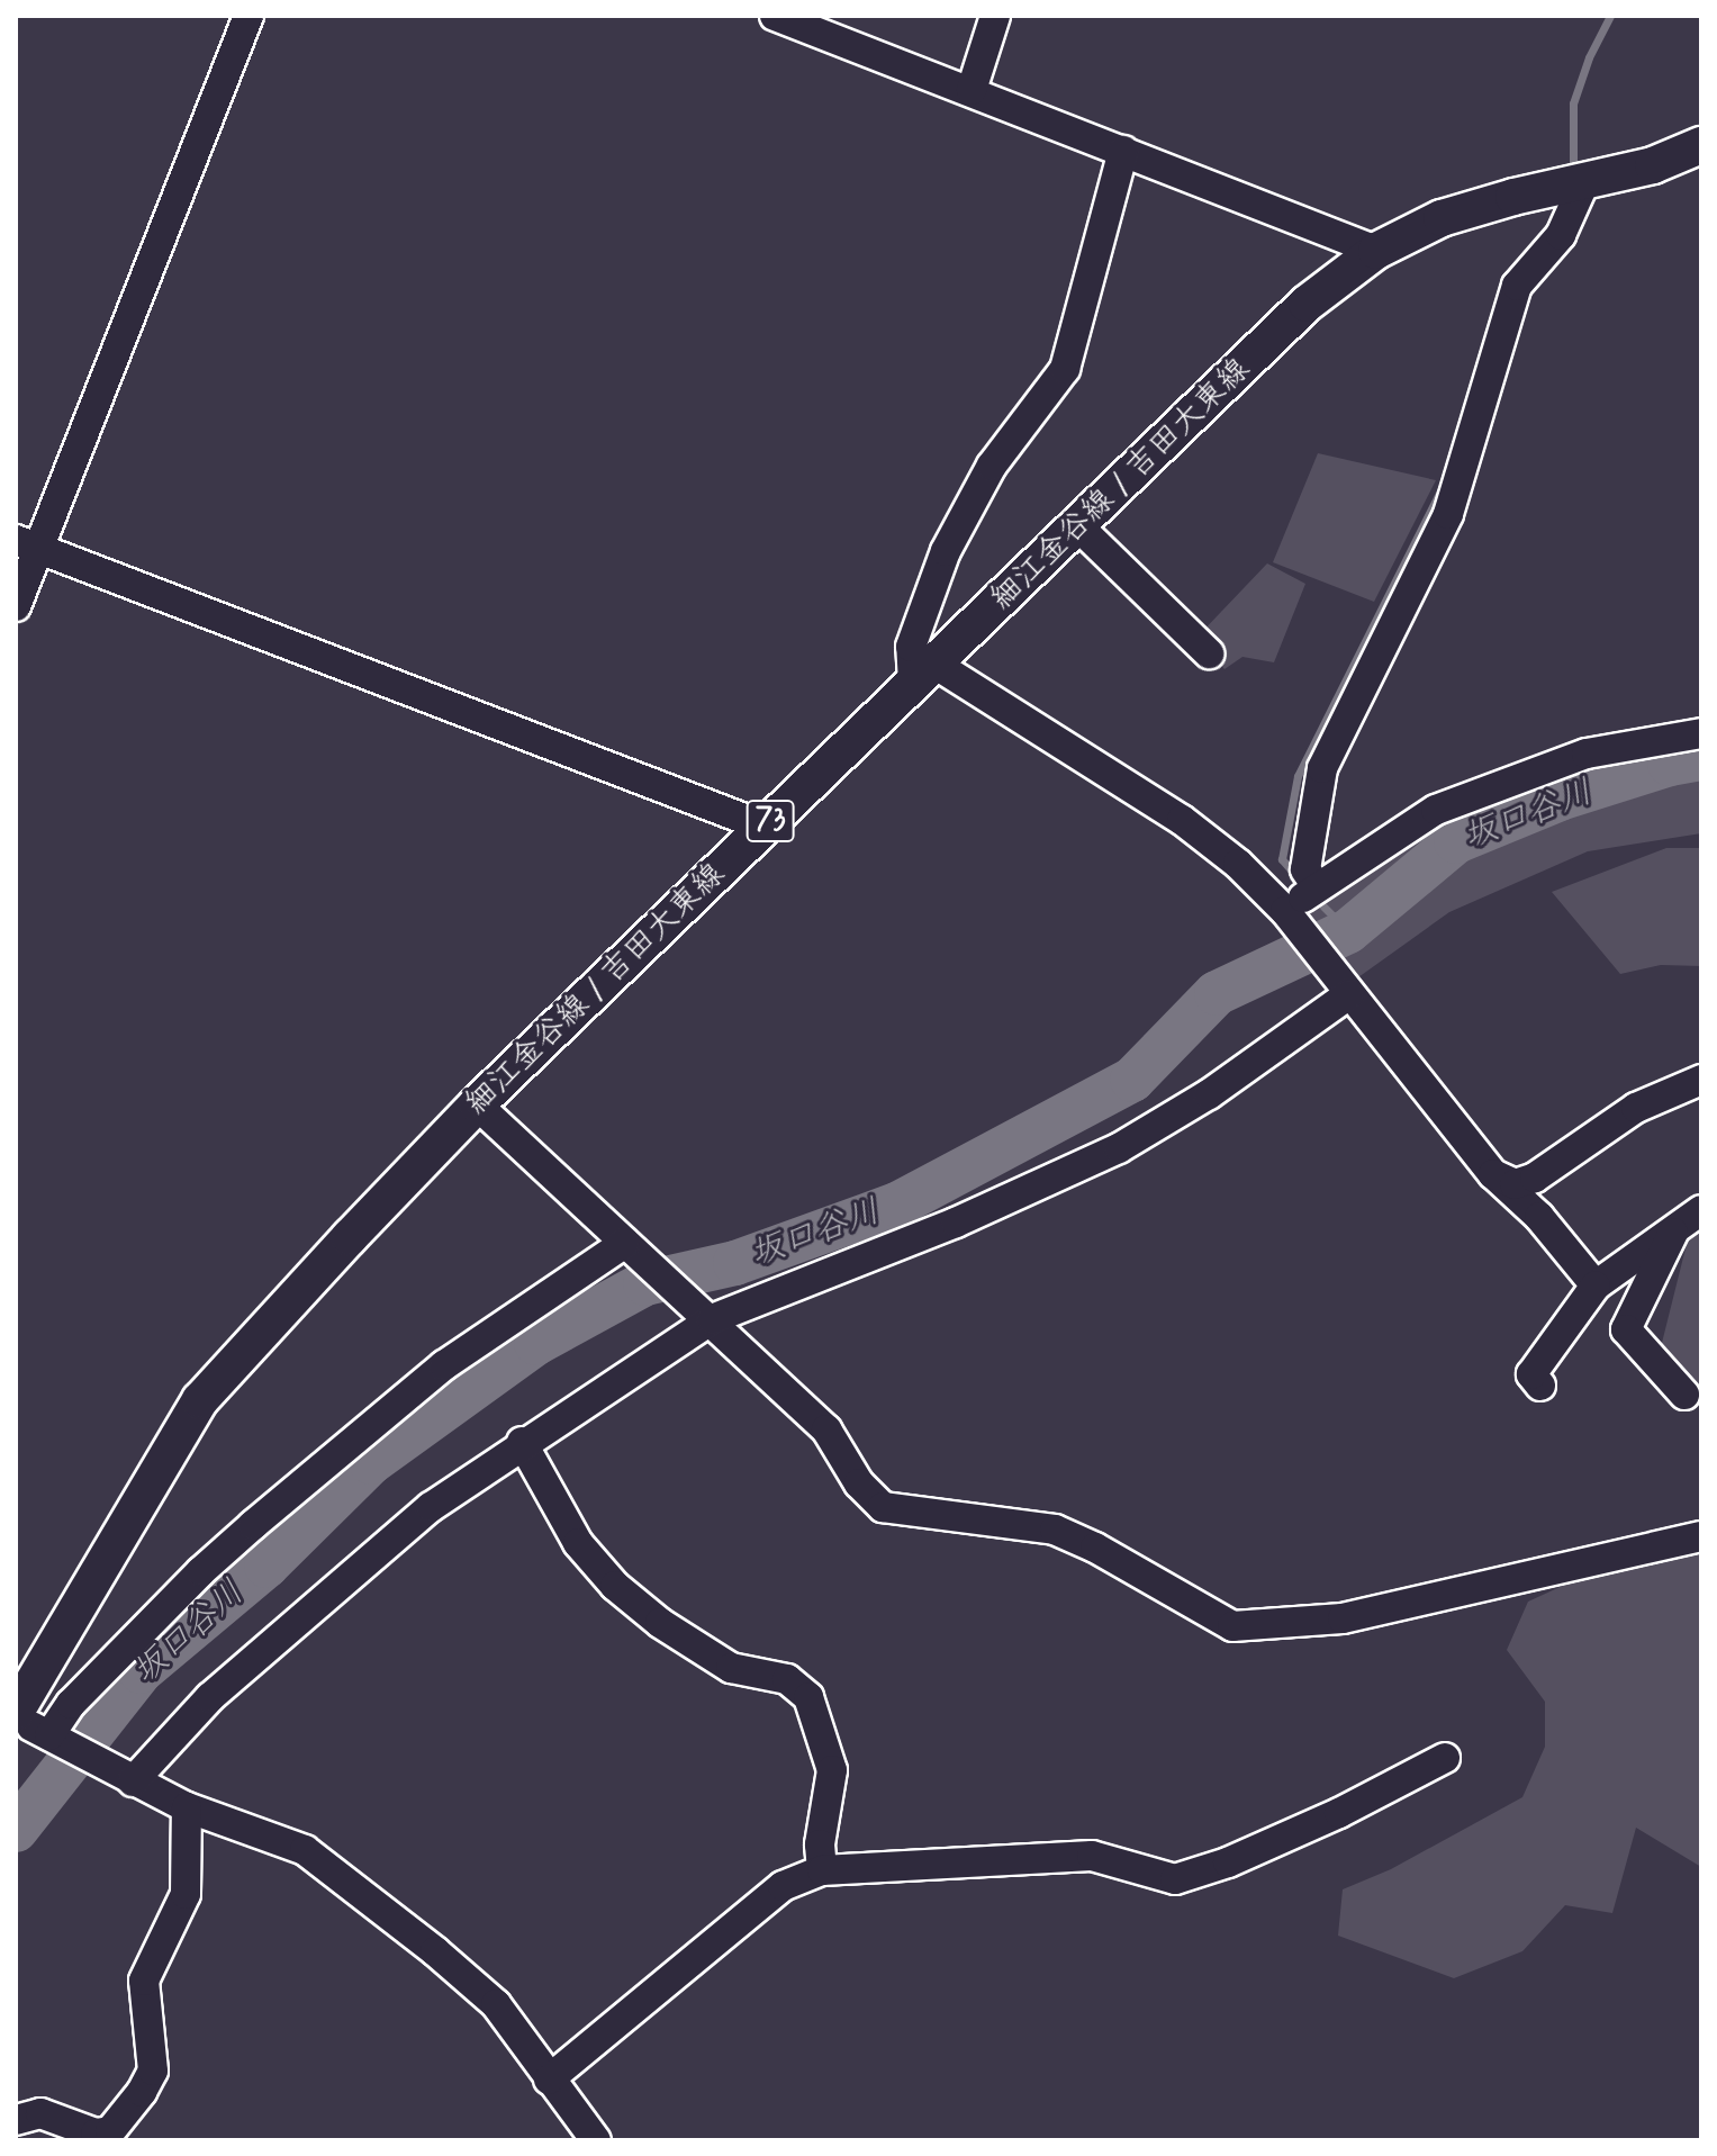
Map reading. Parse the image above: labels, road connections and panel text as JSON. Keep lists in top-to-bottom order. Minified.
{"streets":{"main road":["細江金谷線 / 吉田大東線","73"]},"water":["坂口谷川"]}
